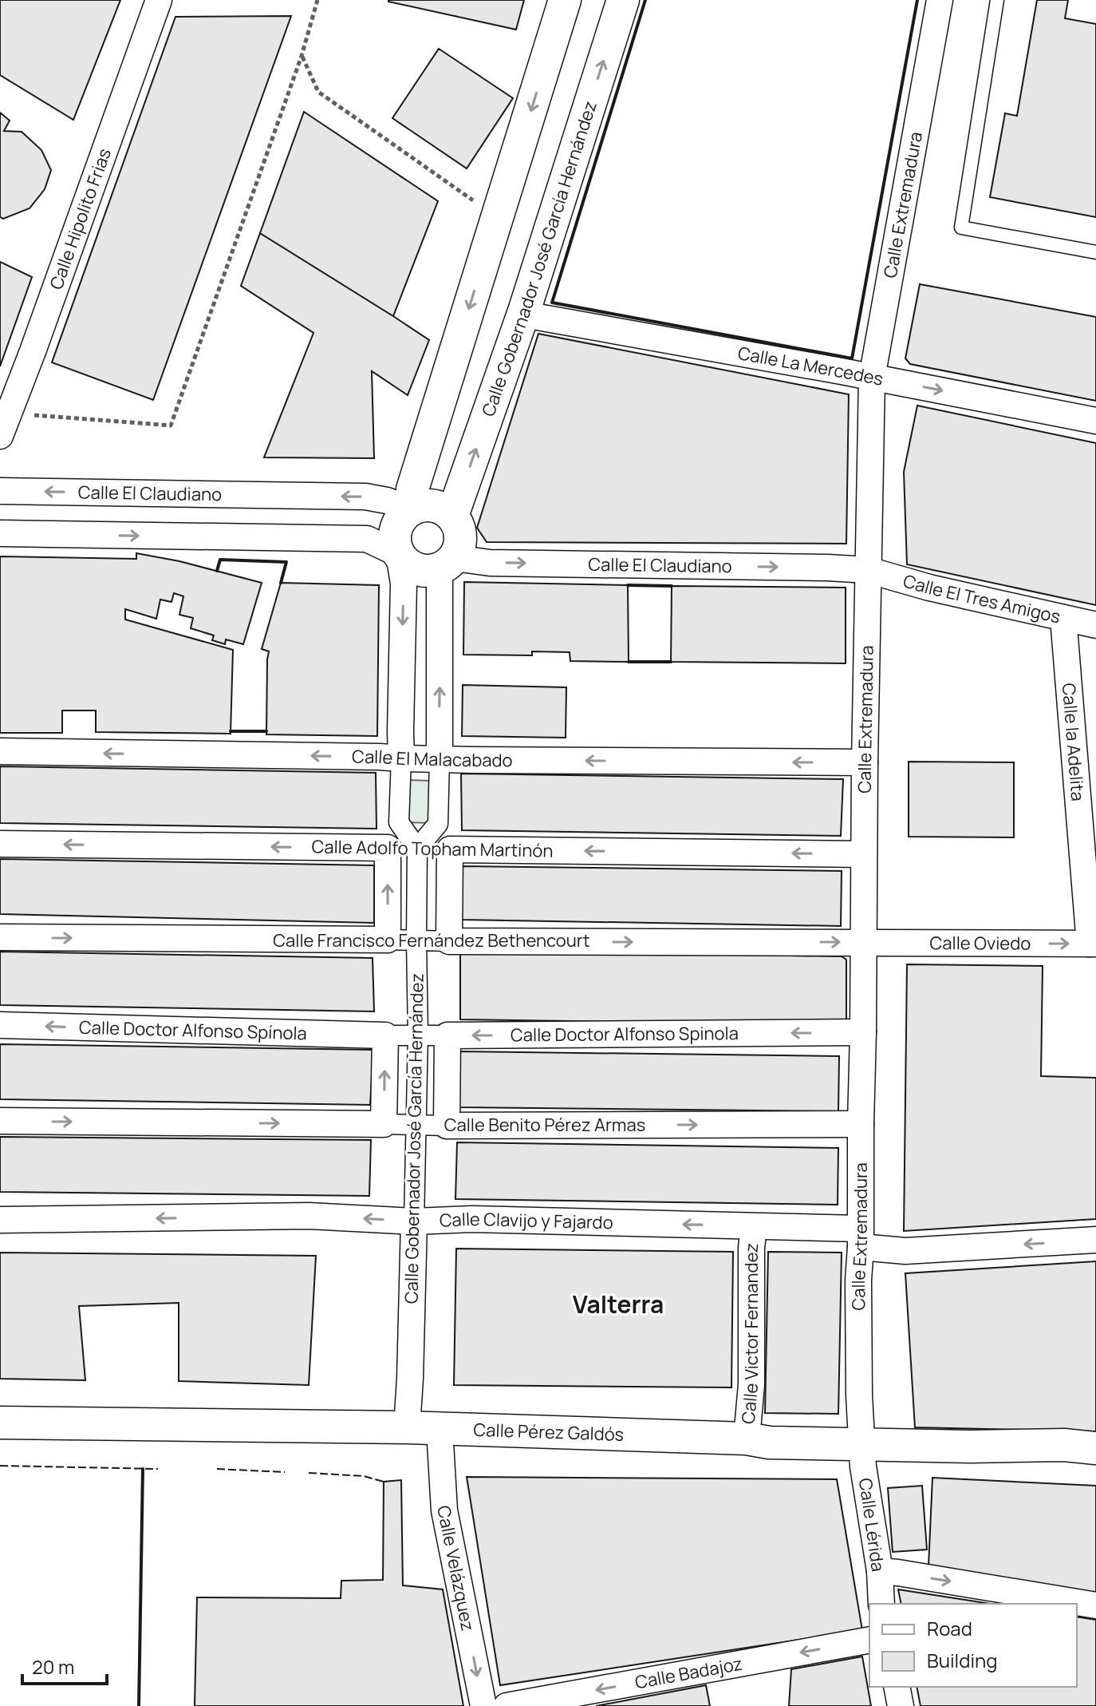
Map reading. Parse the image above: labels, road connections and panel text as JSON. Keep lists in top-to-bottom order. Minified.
{"streets":{"street":["Calle Extremadura","Calle Hipolito Frias","Calle Gobernador José García Hernández","Calle La Mercedes","Calle El Claudiano","Calle El Tres Amigos","Calle la Adelita","Calle El Malacabado","Calle Adolfo Topham Martinón","Calle Francisco Fernández Bethencourt","Calle Oviedo","Calle Doctor Alfonso Spínola","Calle Doctor Alfonso Spinola","Calle Benito Pérez Armas","Calle Clavijo y Fajardo","Calle Victor Fernandez","Calle Pérez Galdós","Calle Lérida","Calle Velázquez","Calle Badajoz"]},"crossings":[["Calle Extremadura","Calle La Mercedes"],["Calle Extremadura","Calle El Claudiano"],["Calle Extremadura","Calle El Tres Amigos"],["Calle Extremadura","Calle El Malacabado"],["Calle Extremadura","Calle Adolfo Topham Martinón"],["Calle Extremadura","Calle Francisco Fernández Bethencourt"],["Calle Extremadura","Calle Oviedo"],["Calle Extremadura","Calle Doctor Alfonso Spinola"],["Calle Extremadura","Calle Benito Pérez Armas"],["Calle Extremadura","Calle Clavijo y Fajardo"],["Calle Extremadura","Calle Pérez Galdós"],["Calle Extremadura","Calle Lérida"],["Calle Gobernador José García Hernández","Calle La Mercedes"],["Calle Gobernador José García Hernández","Calle El Claudiano"],["Calle Gobernador José García Hernández","Calle Adolfo Topham Martinón"],["Calle Gobernador José García Hernández","Calle Francisco Fernández Bethencourt"],["Calle Gobernador José García Hernández","Calle Doctor Alfonso Spínola"],["Calle Gobernador José García Hernández","Calle Doctor Alfonso Spinola"],["Calle Gobernador José García Hernández","Calle Benito Pérez Armas"],["Calle Gobernador José García Hernández","Calle Clavijo y Fajardo"],["Calle Gobernador José García Hernández","Calle Pérez Galdós"],["Calle El Claudiano","Calle El Tres Amigos"],["Calle El Tres Amigos","Calle la Adelita"],["Calle la Adelita","Calle Oviedo"],["Calle Francisco Fernández Bethencourt","Calle Oviedo"],["Calle Doctor Alfonso Spínola","Calle Doctor Alfonso Spinola"],["Calle Clavijo y Fajardo","Calle Victor Fernandez"],["Calle Victor Fernandez","Calle Pérez Galdós"],["Calle Pérez Galdós","Calle Lérida"],["Calle Pérez Galdós","Calle Velázquez"]],"one_way":["Calle La Mercedes","Calle Adolfo Topham Martinón","Calle Francisco Fernández Bethencourt","Calle Oviedo","Calle Doctor Alfonso Spínola","Calle Doctor Alfonso Spinola","Calle Benito Pérez Armas","Calle Clavijo y Fajardo","Calle Velázquez","Calle Badajoz"],"districts":["Valterra"],"legend":["Road","Building"],"scale_bar":"20 m"}
